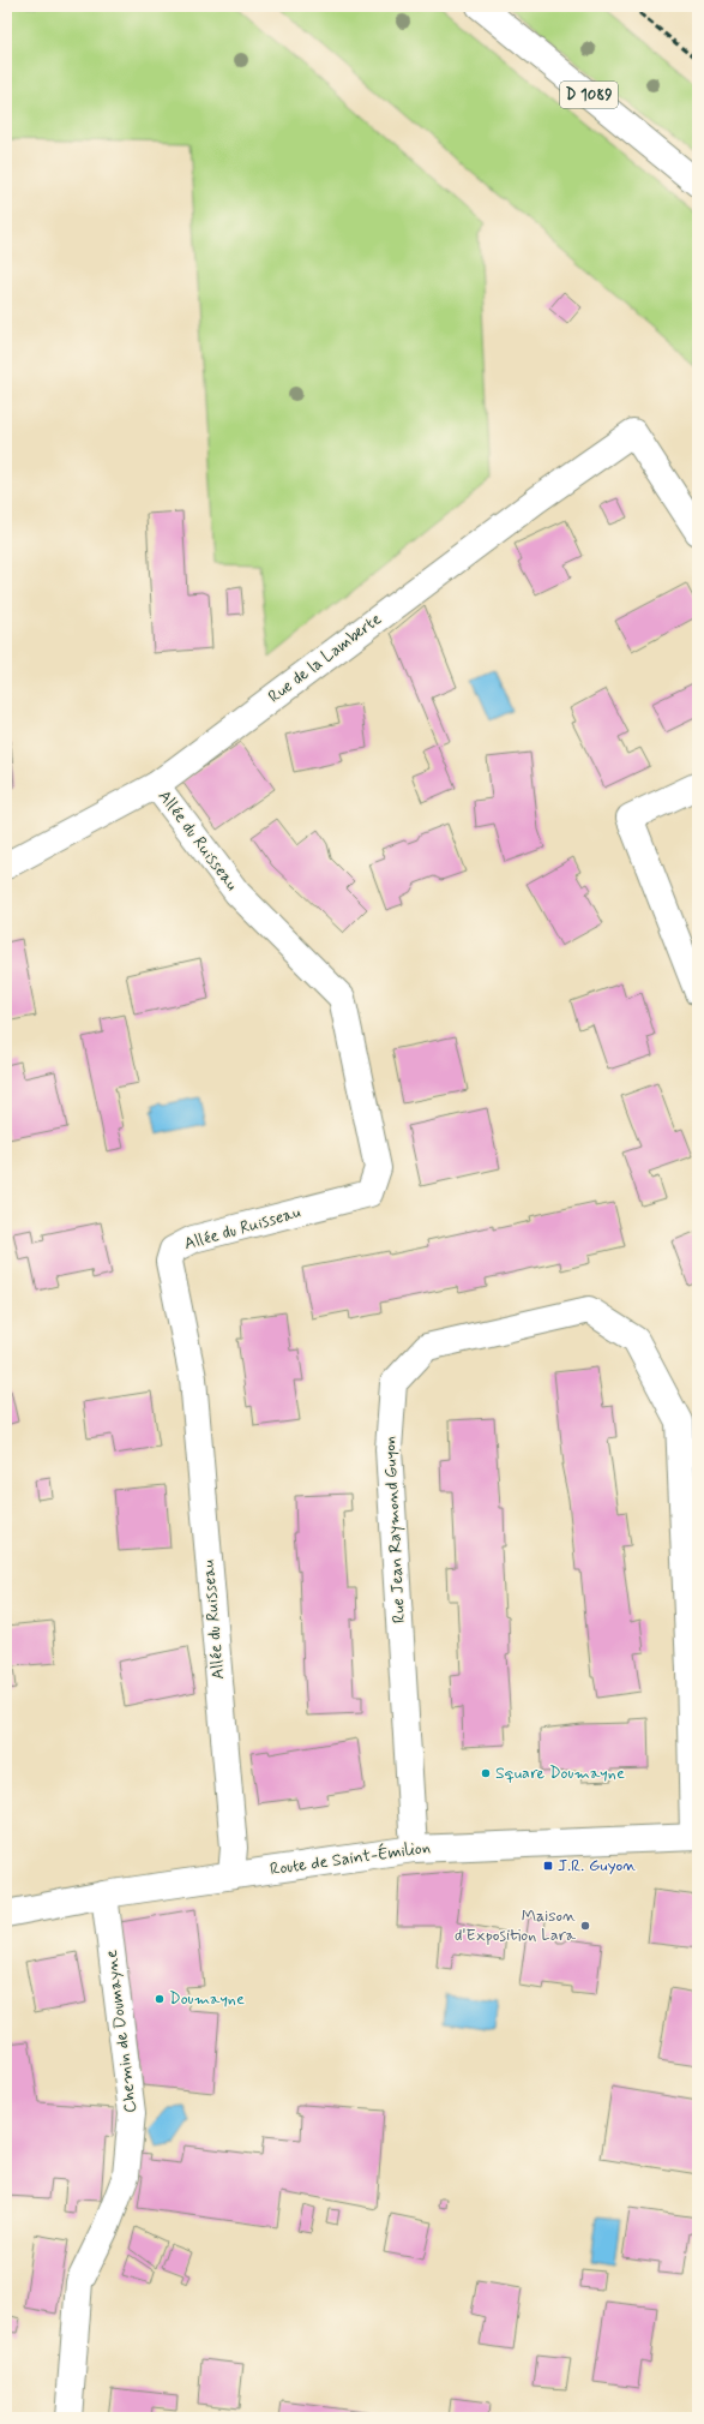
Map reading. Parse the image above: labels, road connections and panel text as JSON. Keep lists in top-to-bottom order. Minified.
{"streets":{"street":["D 1089","Rue de la Lamberte","Allée du Ruisseau","Rue Jean Raymond Guyon","Route de Saint-Émilion","Chemin de Doumayne"]},"crossings":[["Rue de la Lamberte","Allée du Ruisseau"],["Allée du Ruisseau","Route de Saint-Émilion"],["Rue Jean Raymond Guyon","Route de Saint-Émilion"],["Route de Saint-Émilion","Chemin de Doumayne"]],"places":{"other":["Square Doumayne","Maison d'Exposition Lara","Doumayne"],"transit":["J.R. Guyon"]}}
